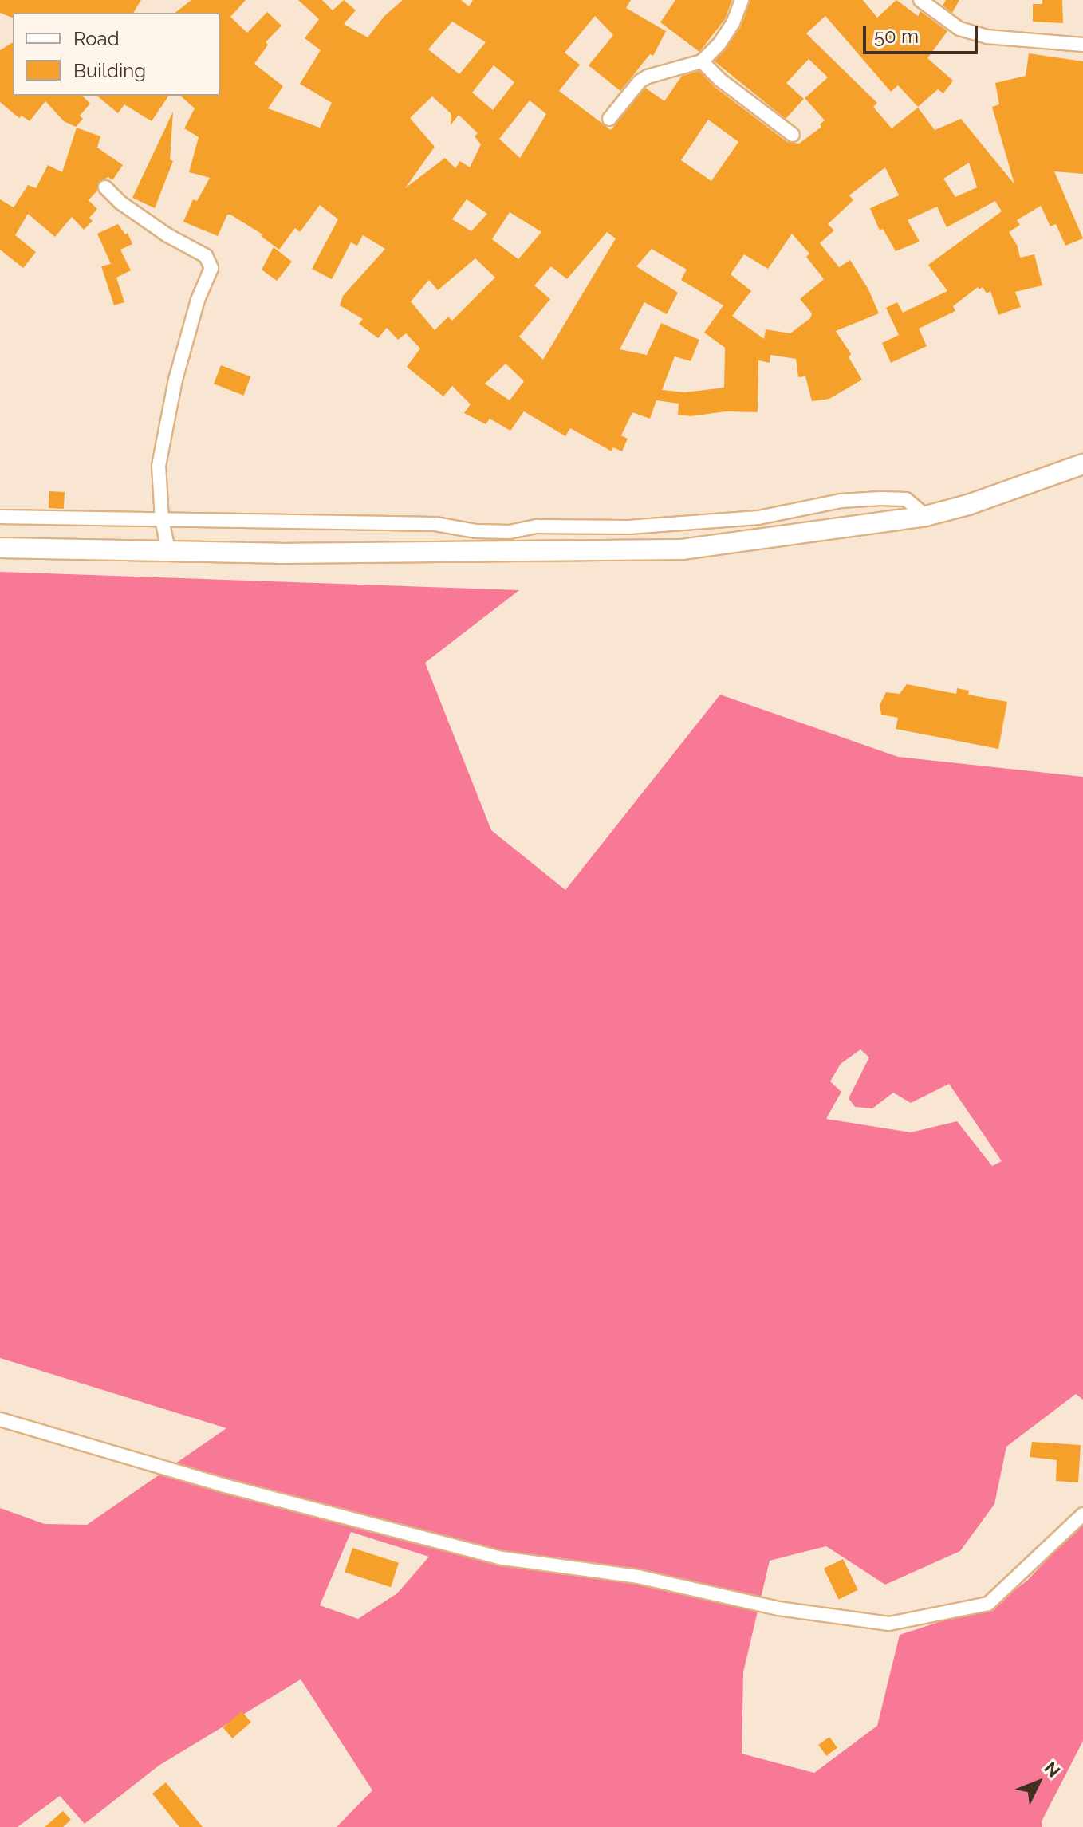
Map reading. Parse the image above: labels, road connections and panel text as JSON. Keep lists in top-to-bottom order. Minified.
{"legend":["Road","Building"],"scale_bar":"50 m","north":"top right"}
